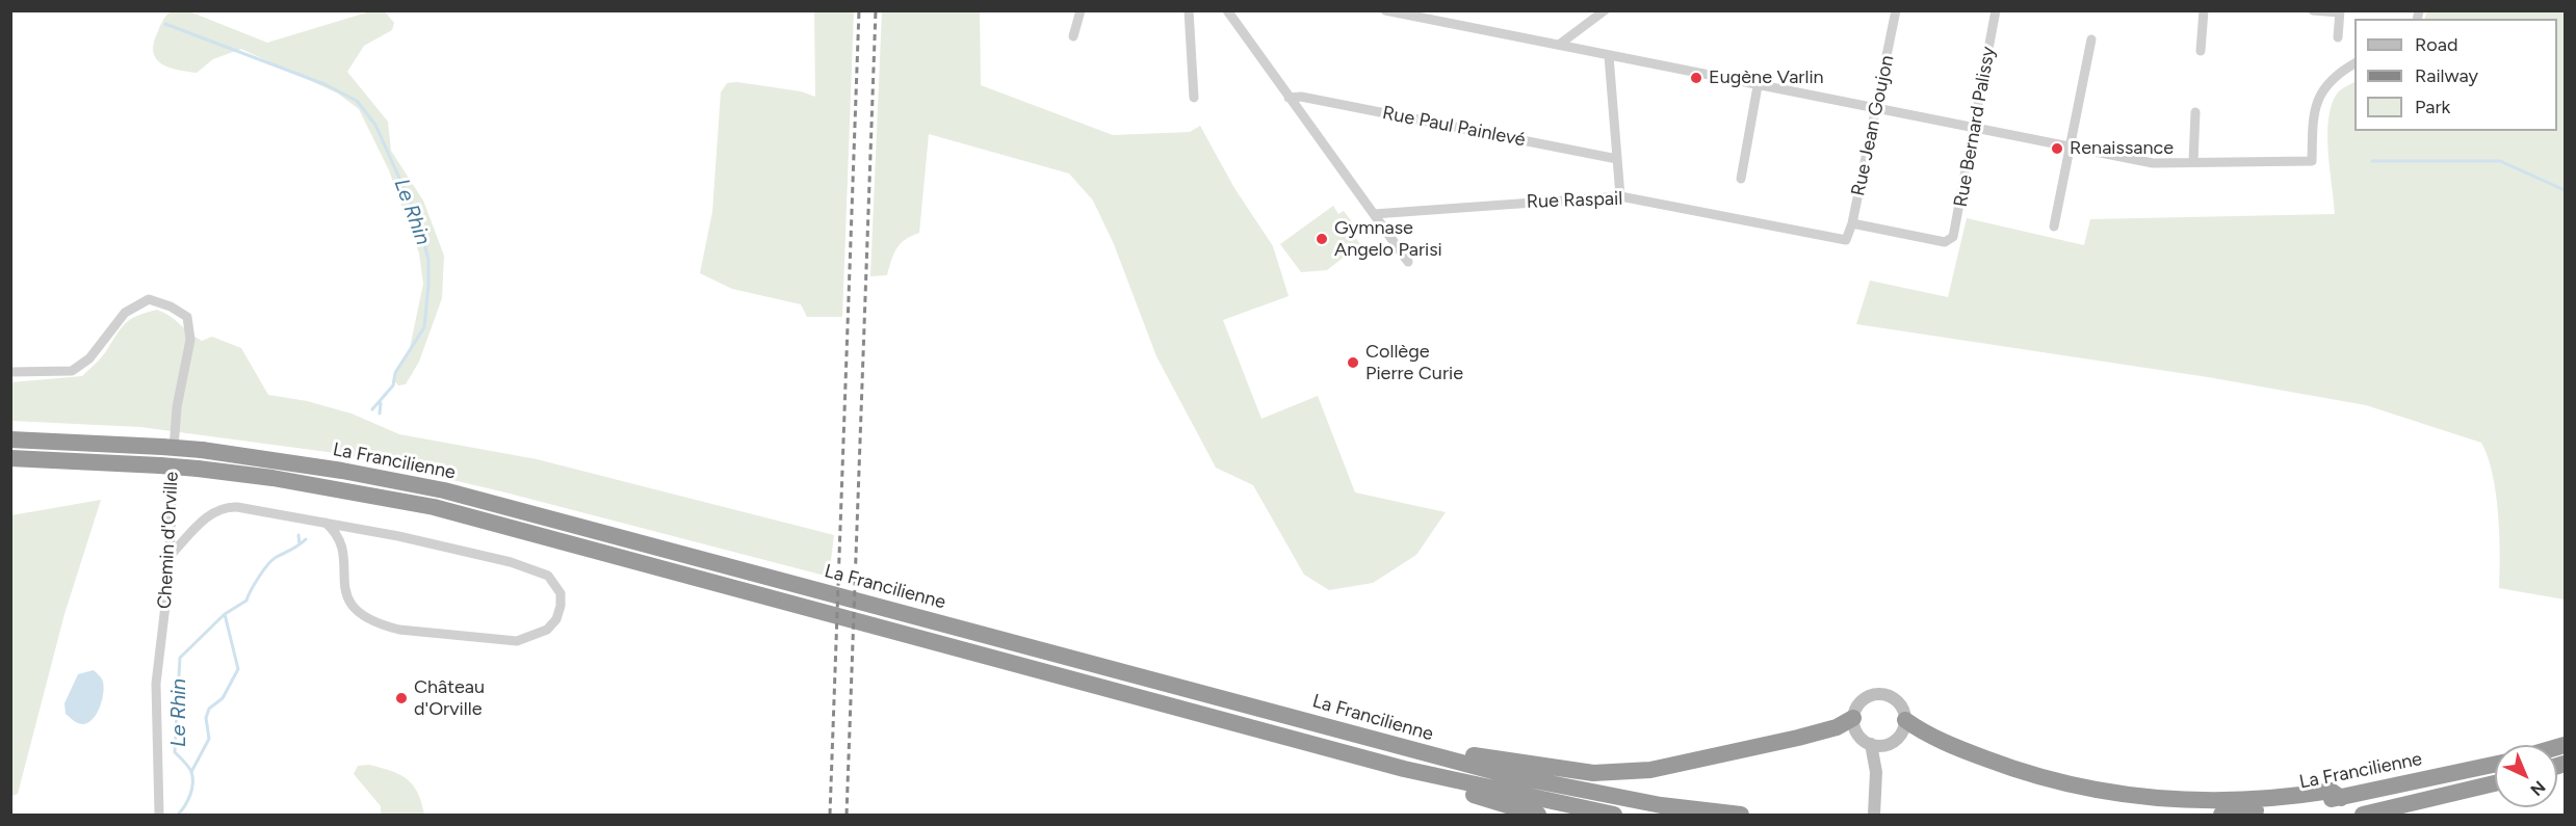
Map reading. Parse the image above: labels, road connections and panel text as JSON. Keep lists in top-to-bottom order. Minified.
{"streets":{"highway":["La Francilienne"],"street":["Rue Jean Goujon","Rue Paul Painlevé","Rue Bernard Palissy","Rue Raspail","Chemin d'Orville"]},"crossings":[["Rue Jean Goujon","Rue Bernard Palissy"],["Rue Jean Goujon","Rue Raspail"]],"water":["Le Rhin"],"places":["Eugène Varlin","Renaissance","Gymnase Angelo Parisi","Collège Pierre Curie","Château d'Orville"],"legend":["Road","Railway","Park"],"north":"bottom right"}
